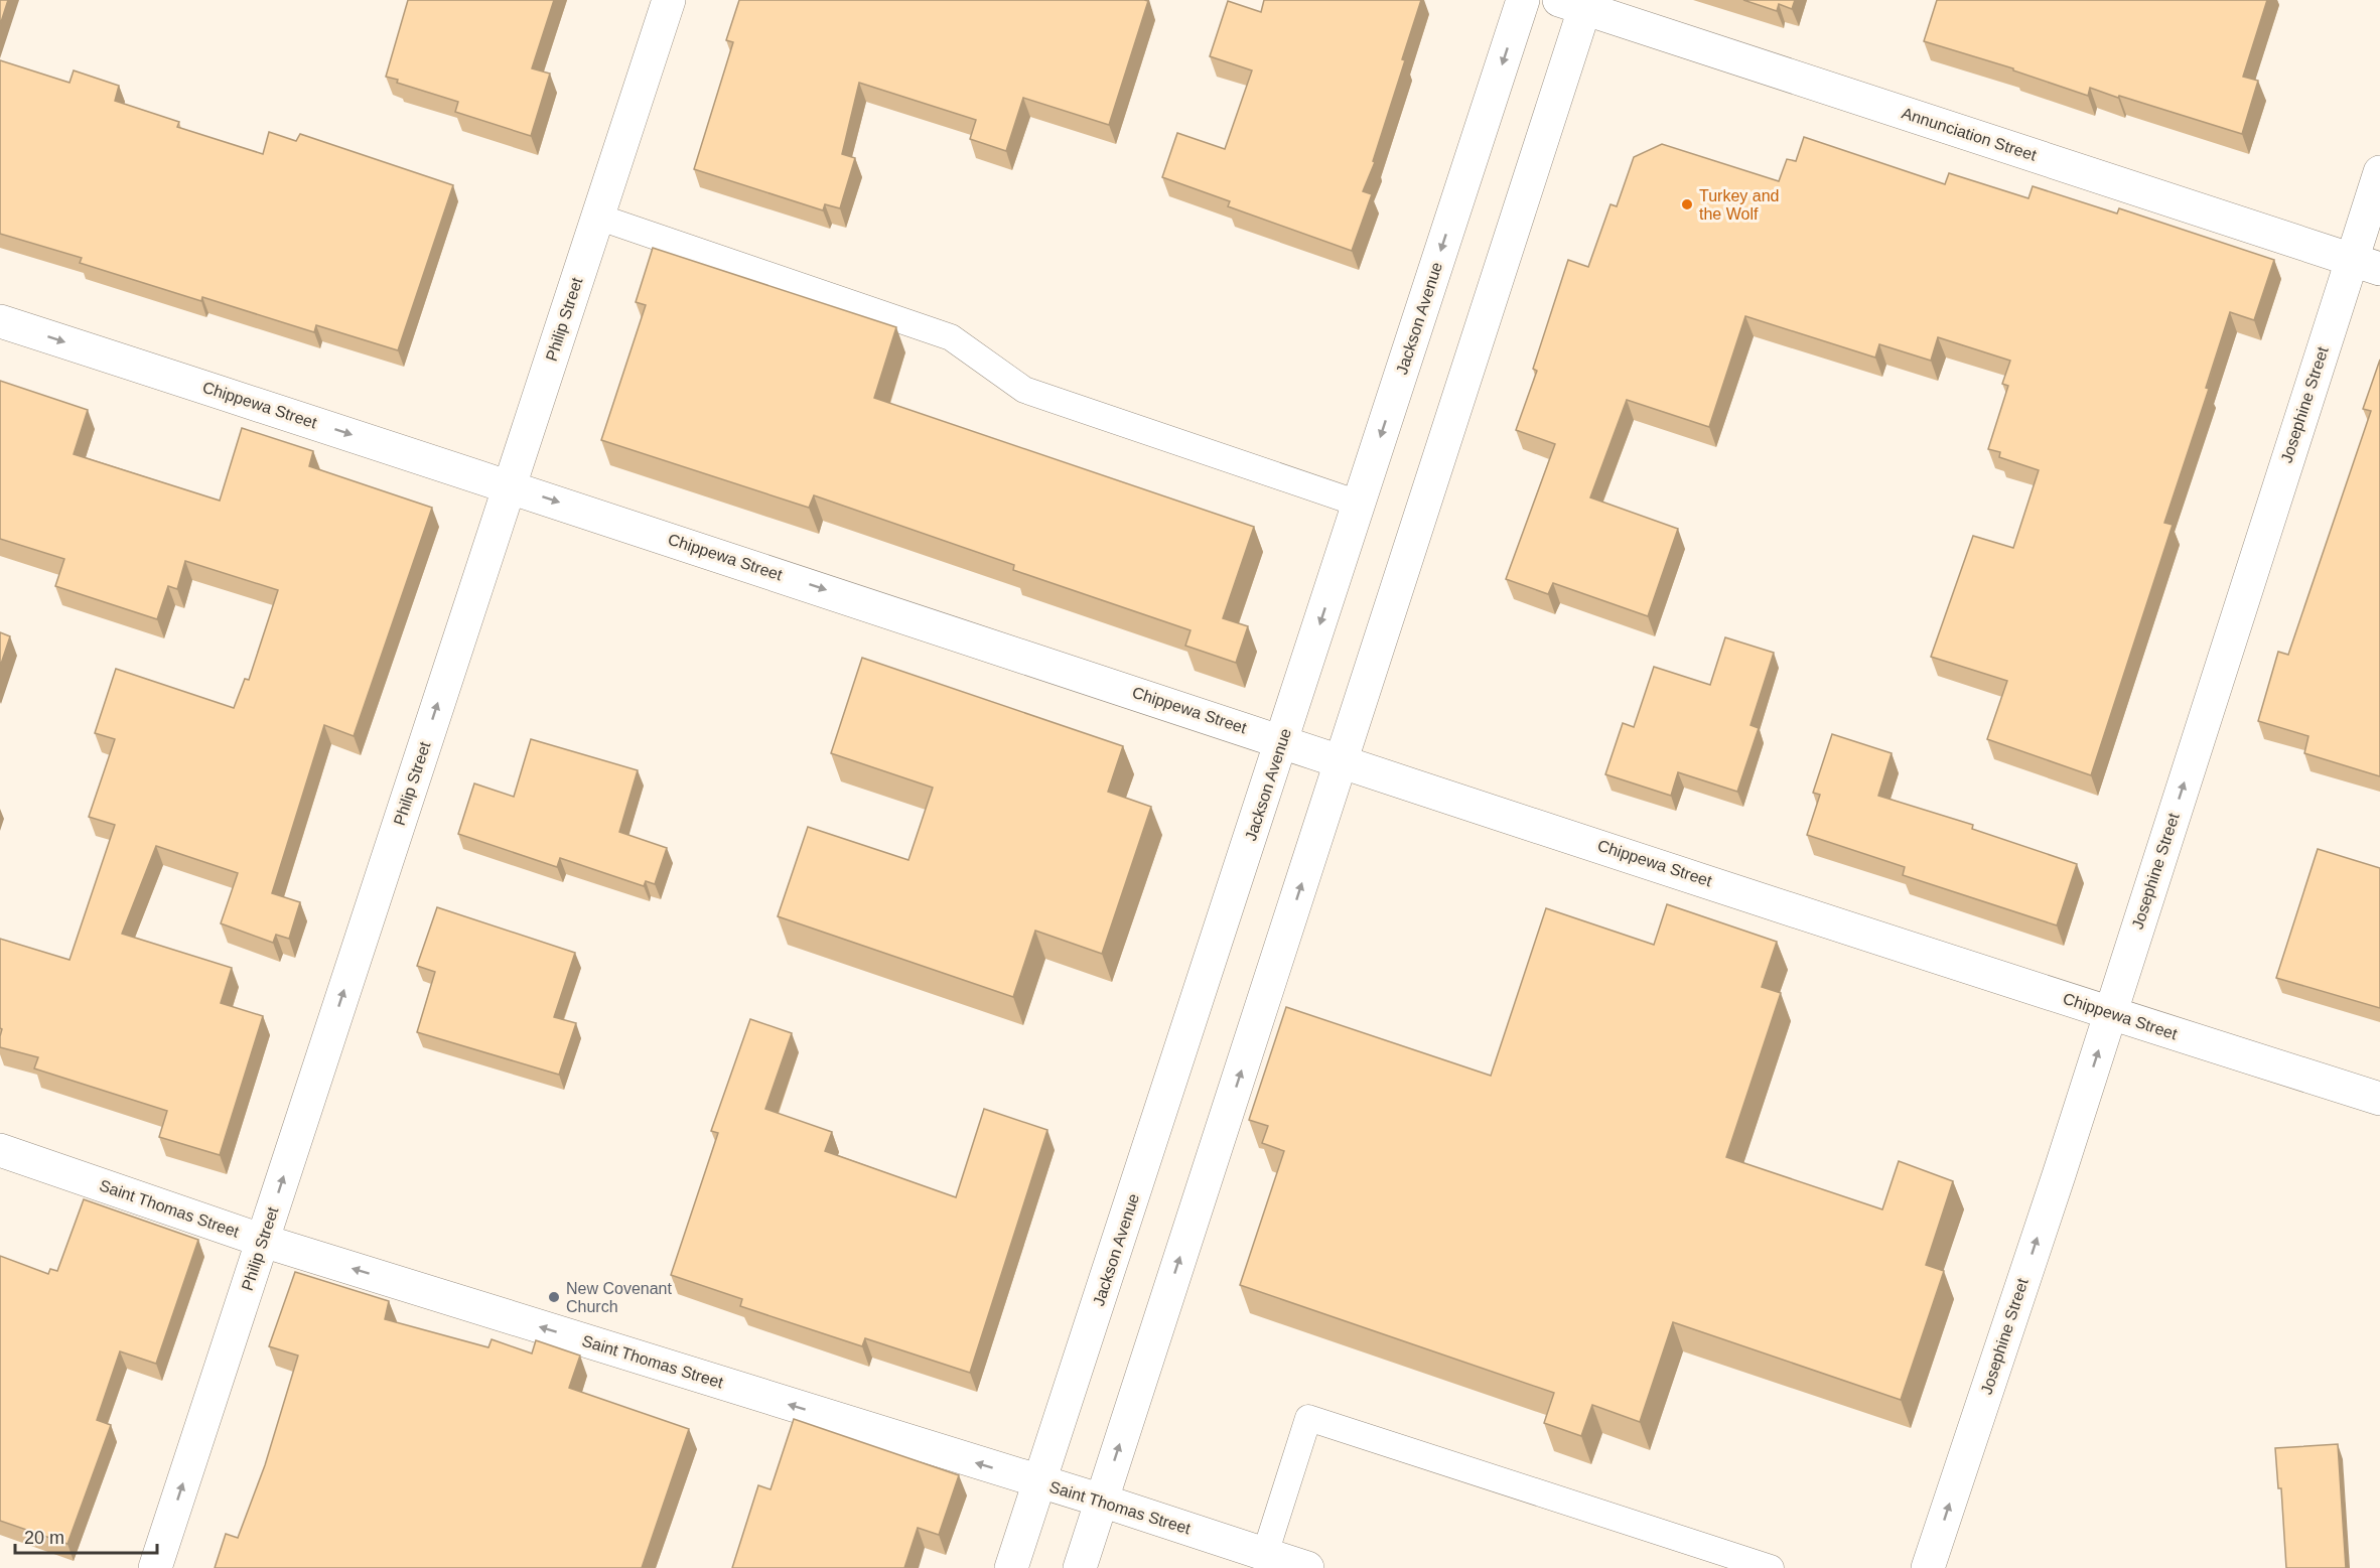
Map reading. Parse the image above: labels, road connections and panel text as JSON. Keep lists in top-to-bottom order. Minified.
{"streets":{"street":["Annunciation Street","Jackson Avenue","Philip Street","Chippewa Street","Josephine Street","Saint Thomas Street"]},"crossings":[["Annunciation Street","Josephine Street"],["Jackson Avenue","Chippewa Street"],["Jackson Avenue","Saint Thomas Street"],["Philip Street","Chippewa Street"],["Philip Street","Saint Thomas Street"],["Chippewa Street","Josephine Street"]],"one_way":["Philip Street","Chippewa Street","Josephine Street","Saint Thomas Street"],"places":["Turkey and the Wolf","New Covenant Church"],"scale_bar":"20 m"}
